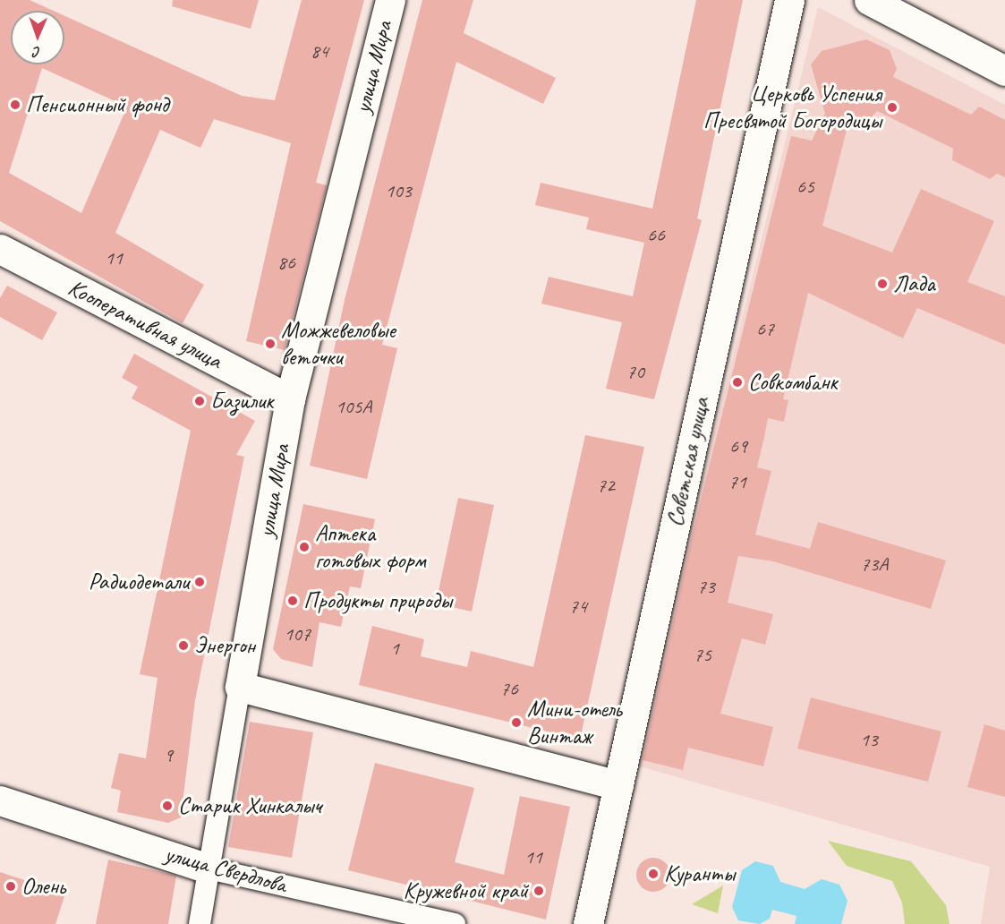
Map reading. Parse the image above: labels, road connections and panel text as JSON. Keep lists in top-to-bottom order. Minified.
{"streets":{"street":["улица Мира","Кооперативная улица","Советская улица","улица Свердлова"]},"crossings":[["улица Мира","Кооперативная улица"],["улица Мира","улица Свердлова"]],"places":["Пенсионный фонд","Церковь Успения Пресвятой Богородицы","Лада","Можжевеловые веточки","Совкомбанк","Базилик","Аптека готовых форм","Радиодетали","Продукты природы","Энергон","Мини-отель Винтаж","Старик Хинкалыч","Куранты","Олень","Кружевной край"],"house_numbers":["84","65","103","66","11","86","67","70","105А","69","71","72","73А","73","74","107","1","75","76","13","9","11"],"north":"bottom"}
